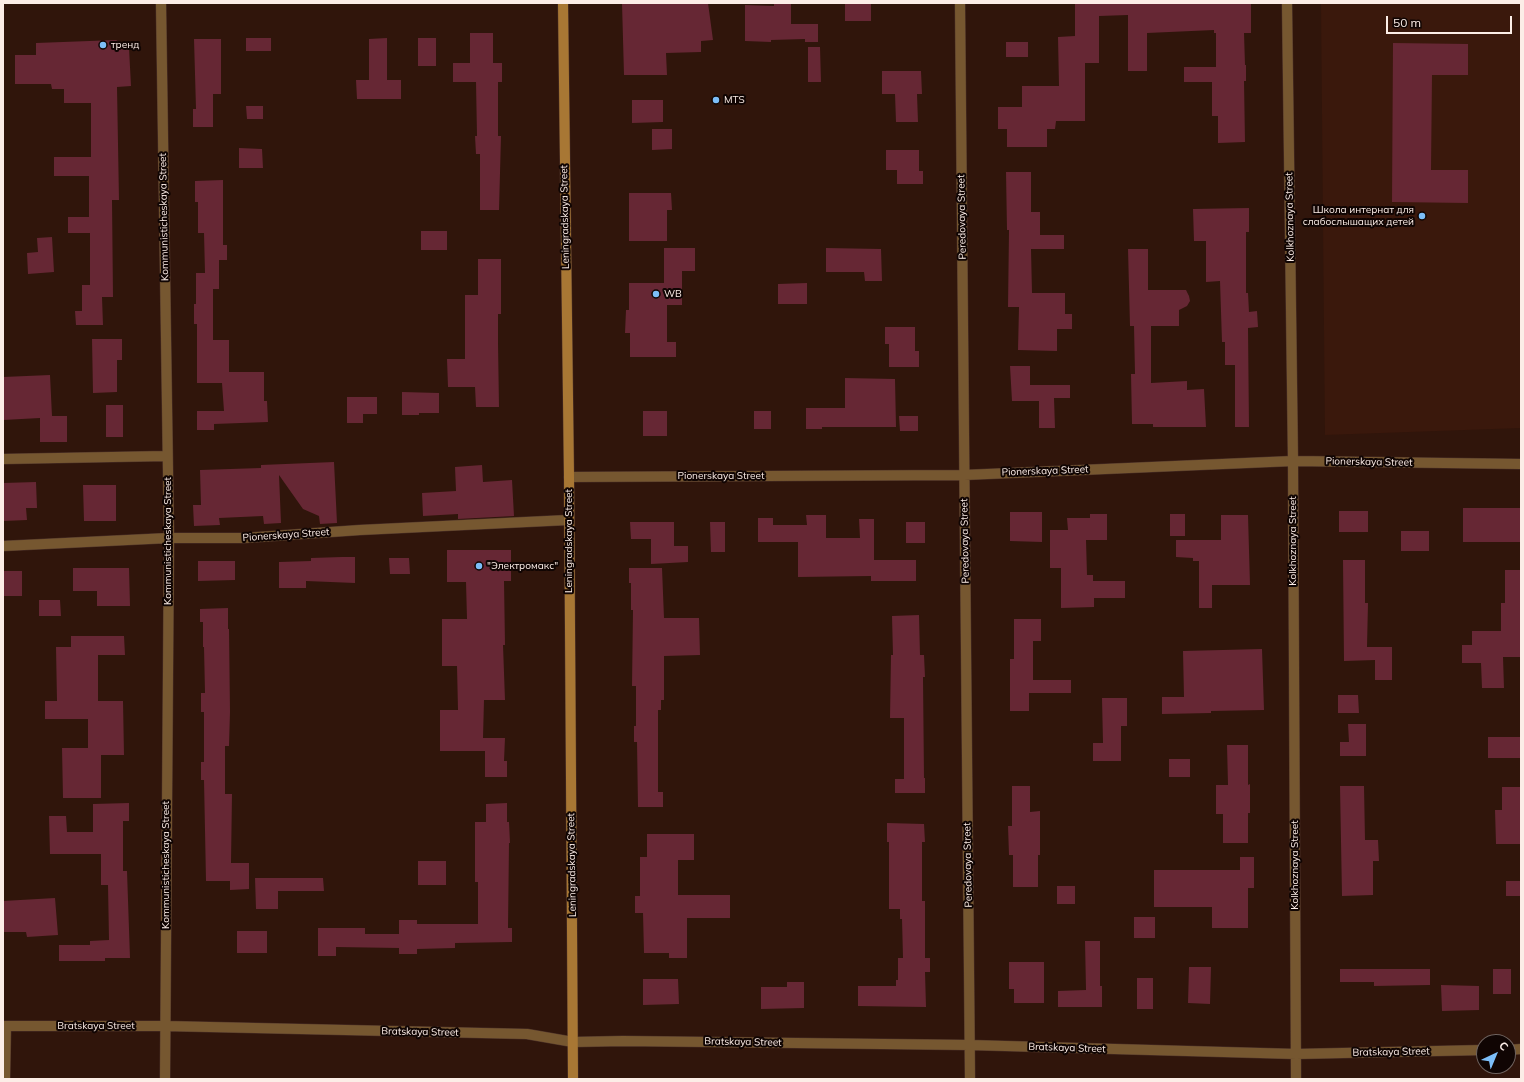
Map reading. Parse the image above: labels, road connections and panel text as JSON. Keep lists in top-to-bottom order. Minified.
{"streets":{"street":["Kommunisticheskaya Street","Leningradskaya Street","Peredovaya Street","Kolkhoznaya Street","Pionerskaya Street","Bratskaya Street"]},"crossings":[["Kommunisticheskaya Street","Pionerskaya Street"],["Kommunisticheskaya Street","Bratskaya Street"],["Leningradskaya Street","Pionerskaya Street"],["Leningradskaya Street","Bratskaya Street"],["Peredovaya Street","Pionerskaya Street"],["Peredovaya Street","Bratskaya Street"],["Kolkhoznaya Street","Pionerskaya Street"],["Kolkhoznaya Street","Bratskaya Street"]],"places":["тренд","MTS","Школа интернат для слабослышащих детей","WB","\"Электромакс\""],"scale_bar":"50 m","north":"top right"}
